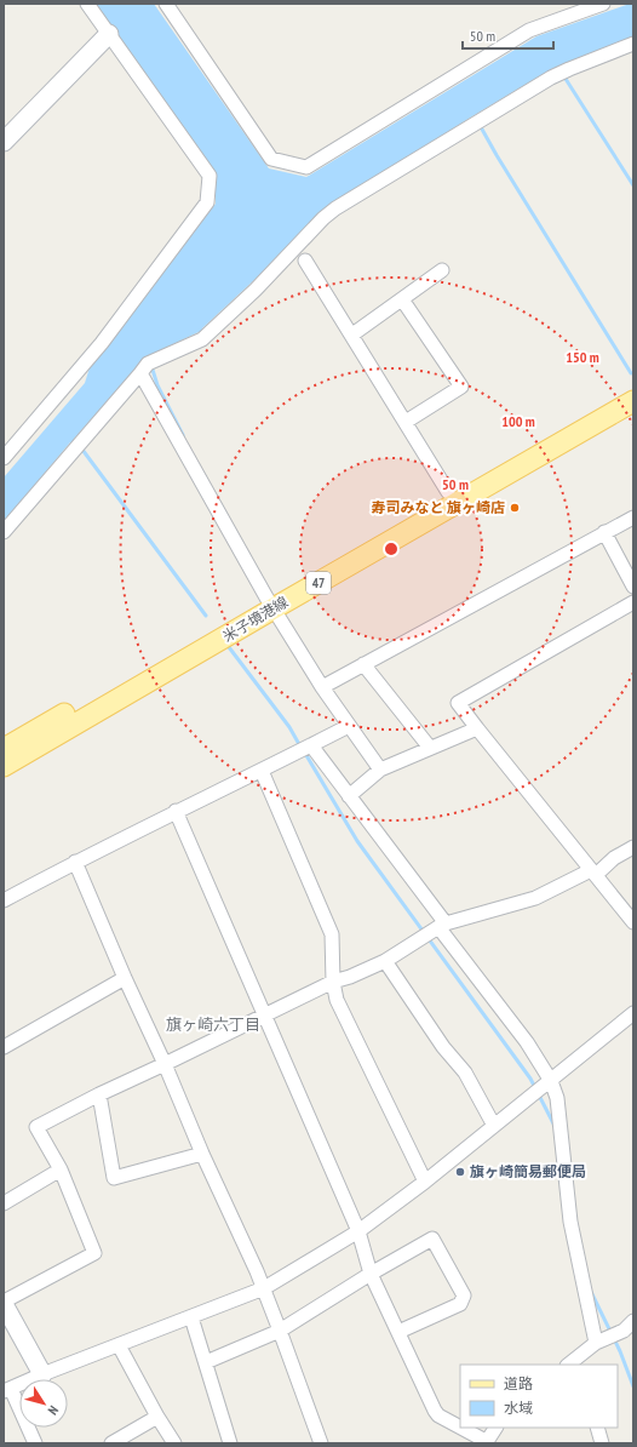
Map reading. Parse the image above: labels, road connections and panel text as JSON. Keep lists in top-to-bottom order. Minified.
{"streets":{"main road":["47","米子境港線"]},"districts":["旗ヶ崎六丁目"],"places":["寿司みなと 旗ヶ崎店","旗ヶ崎簡易郵便局"],"legend":["道路","水域"],"scale_bar":"50 m","north":"bottom right","rings":["150 m","100 m","50 m"]}
